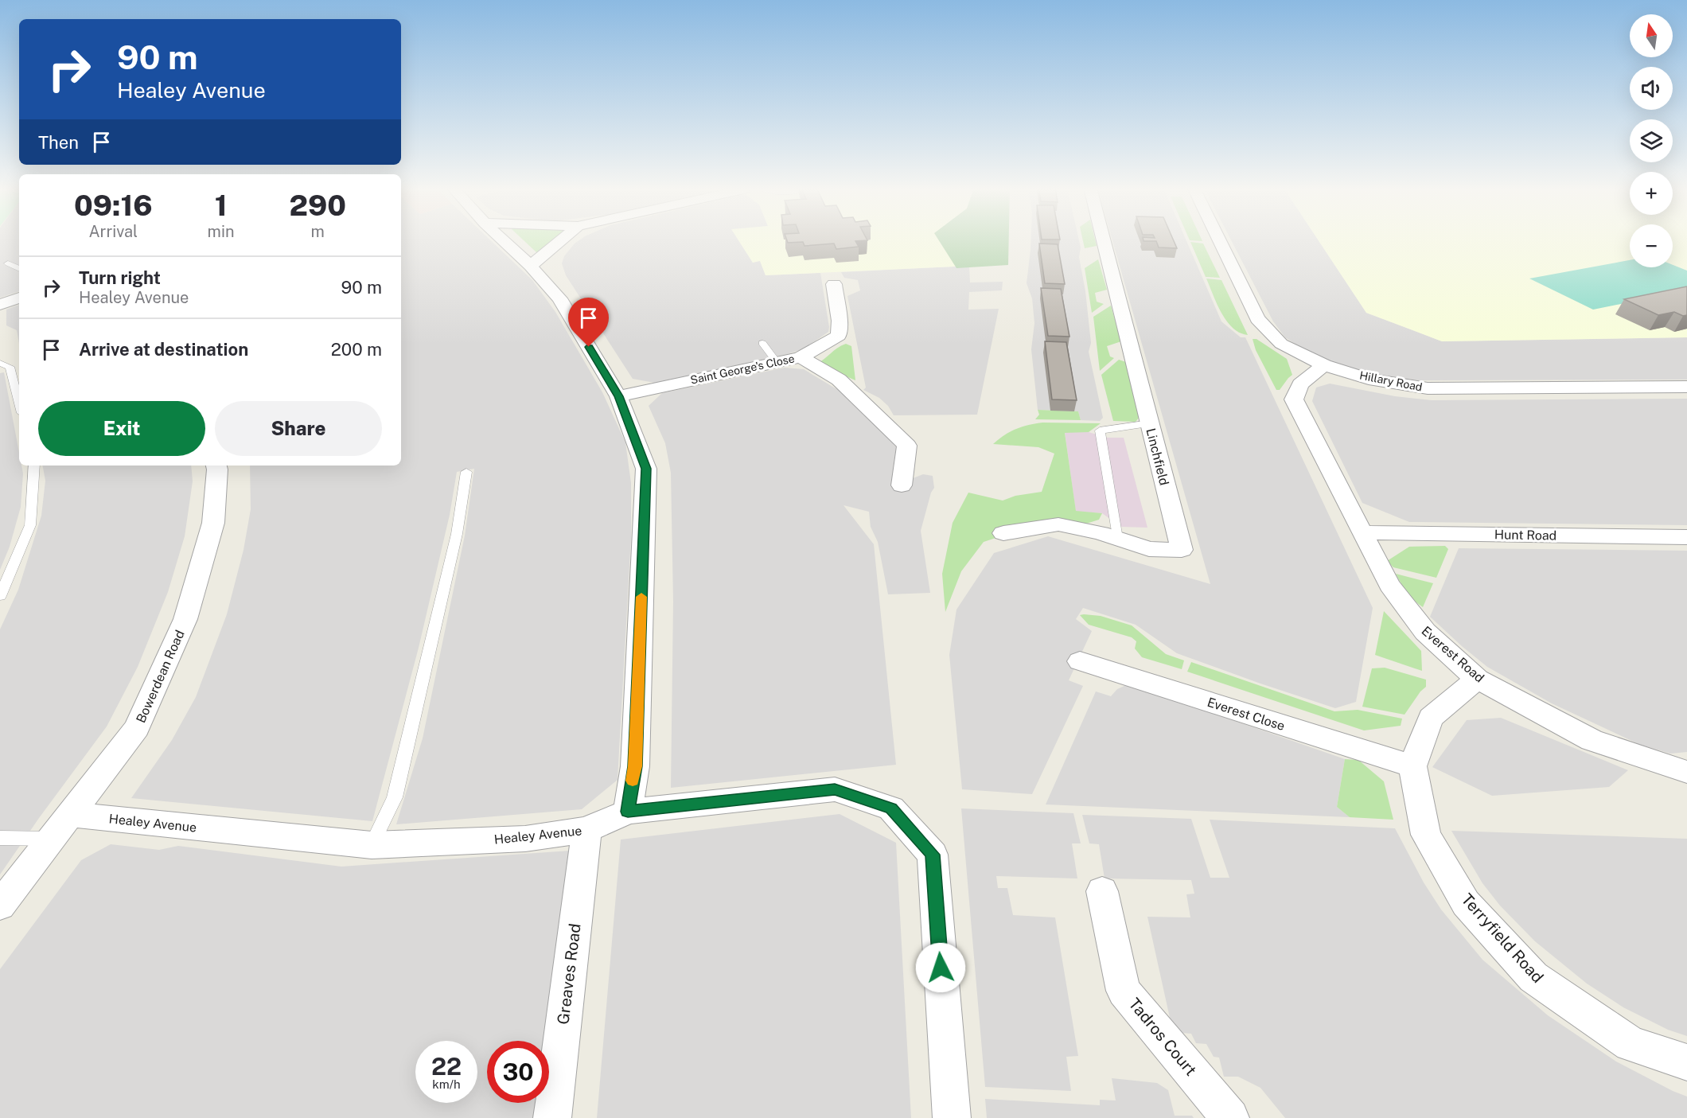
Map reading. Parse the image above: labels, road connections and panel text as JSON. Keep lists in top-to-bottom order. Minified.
{"streets":{"street":["Saint George's Close","Hillary Road","Linchfield","Hunt Road","Everest Road","Bowerdean Road","Everest Close","Healey Avenue","Terryfield Road","Greaves Road","Tadros Court"]},"crossings":[["Hillary Road","Everest Road"],["Hunt Road","Everest Road"],["Bowerdean Road","Healey Avenue"],["Everest Close","Terryfield Road"],["Healey Avenue","Greaves Road"]],"north":"top","page":{"map_buttons":["+","−"],"turn":["90 m","Healey Avenue"],"then":"Then","eta":["09:16","Arrival","1","min","290","m"],"list":[{"name":"Turn right","note":"Healey Avenue","value":"90 m"},{"name":"Arrive at destination","value":"200 m"}],"buttons":["Exit","Share"],"speed":"22 km/h","limit":"30"}}
